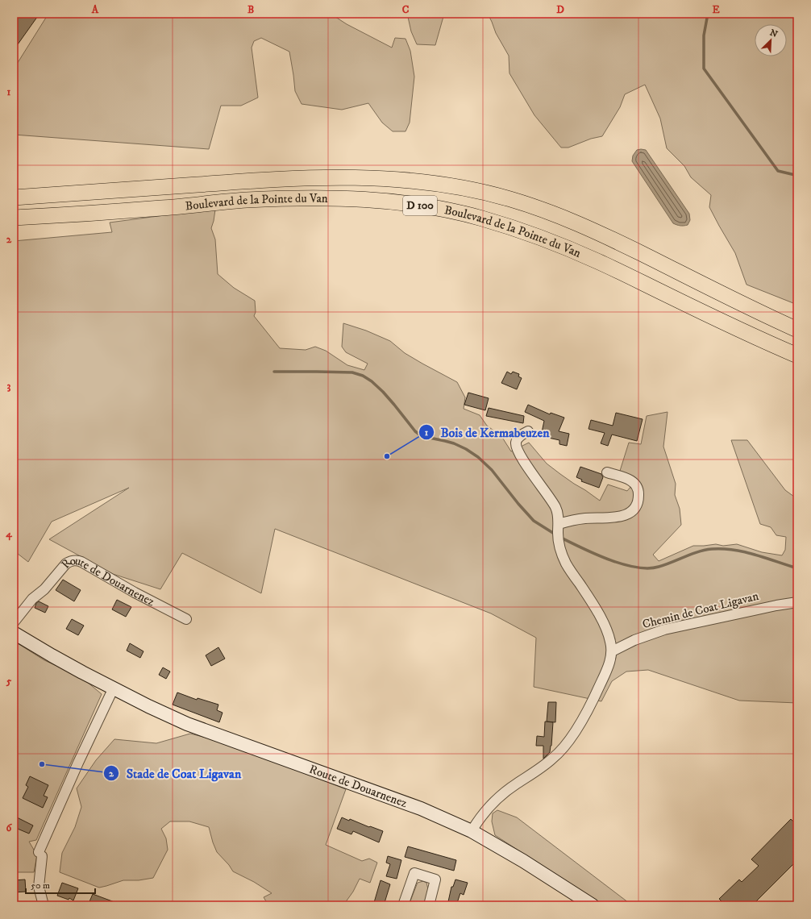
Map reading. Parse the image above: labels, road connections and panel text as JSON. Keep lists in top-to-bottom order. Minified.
{"streets":{"highway":["Boulevard de la Pointe du Van","D 100"],"main road":["Route de Douarnenez"],"street":["Chemin de Coat Ligavan"]},"places":["Bois de Kermabeuzen","Stade de Coat Ligavan"],"scale_bar":"50 m","north":"top right","grid":{"columns":["A","B","C","D","E"],"rows":["1","2","3","4","5","6"]}}
